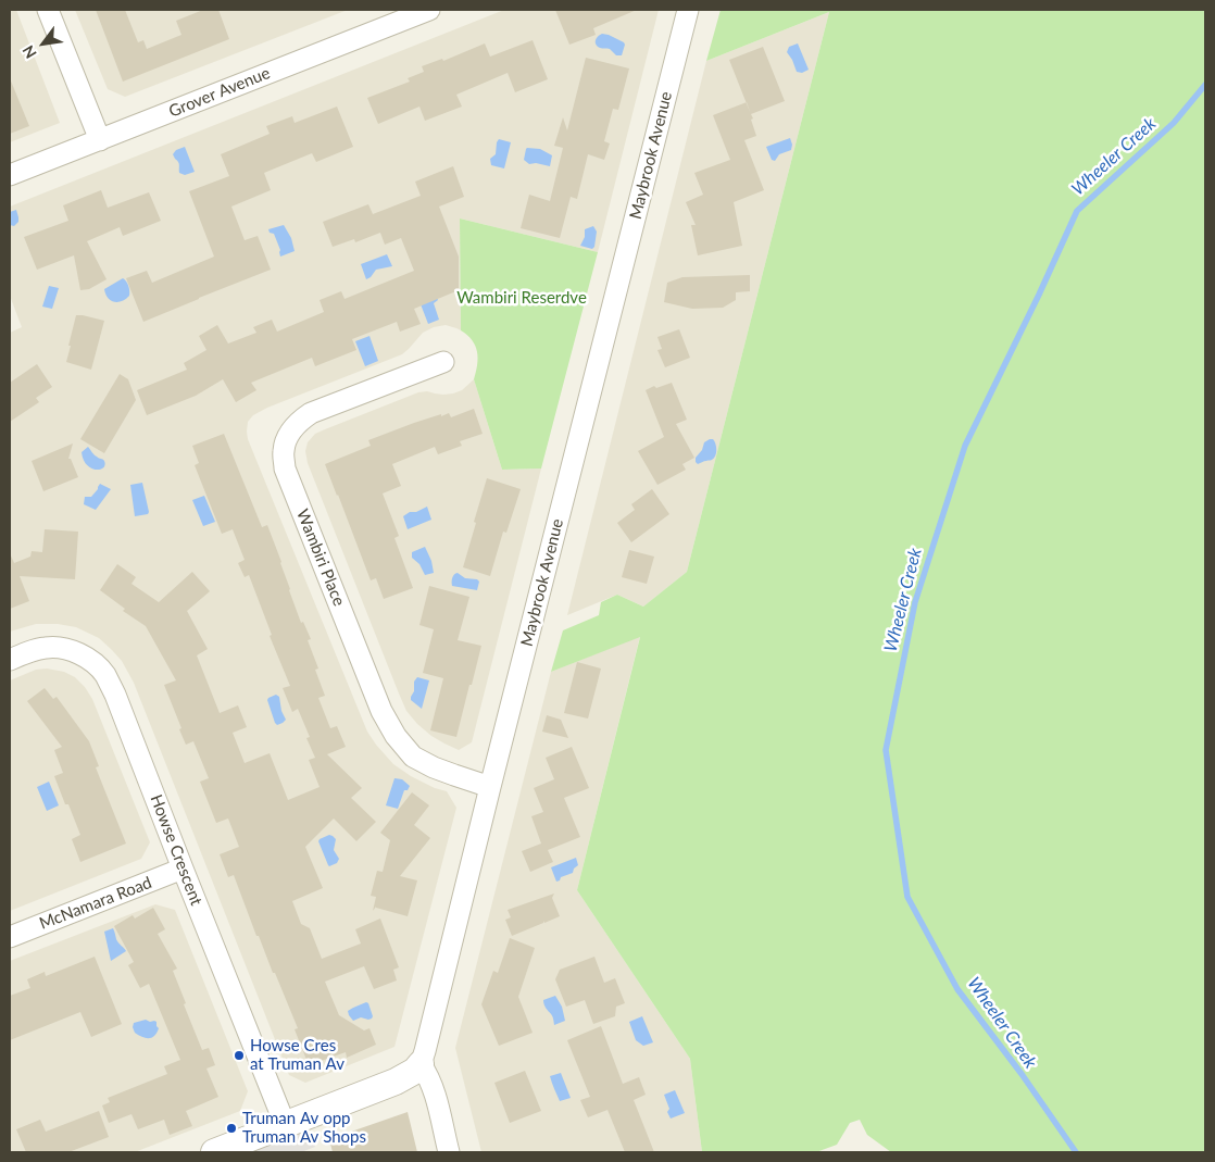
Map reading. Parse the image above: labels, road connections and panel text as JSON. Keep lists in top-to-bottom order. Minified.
{"streets":{"street":["Grover Avenue","Maybrook Avenue","Wambiri Place","Howse Crescent","McNamara Road"]},"crossings":[["Maybrook Avenue","Wambiri Place"],["Howse Crescent","McNamara Road"]],"water":["Wheeler Creek"],"parks":["Wambiri Reserdve"],"places":["Howse Cres at Truman Av","Truman Av opp Truman Av Shops"],"north":"bottom left"}
